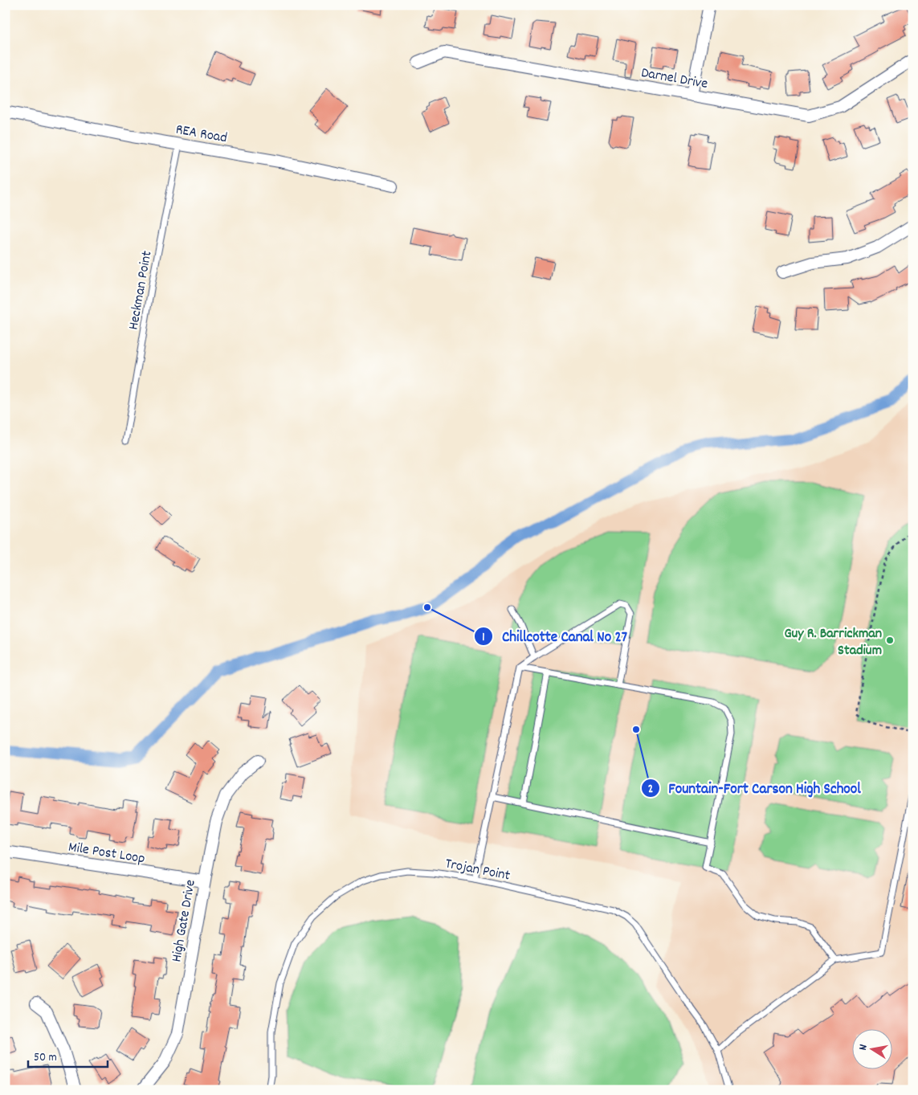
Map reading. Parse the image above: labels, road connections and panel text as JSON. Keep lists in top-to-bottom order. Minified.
{"streets":{"street":["Darnel Drive","REA Road","Mile Post Loop","High Gate Drive"],"lane":["Heckman Point","Trojan Point"]},"crossings":[["REA Road","Heckman Point"],["Mile Post Loop","High Gate Drive"]],"places":["Chillcotte Canal No 27","Guy R. Barrickman Stadium","Fountain-Fort Carson High School"],"scale_bar":"50 m","north":"left"}
